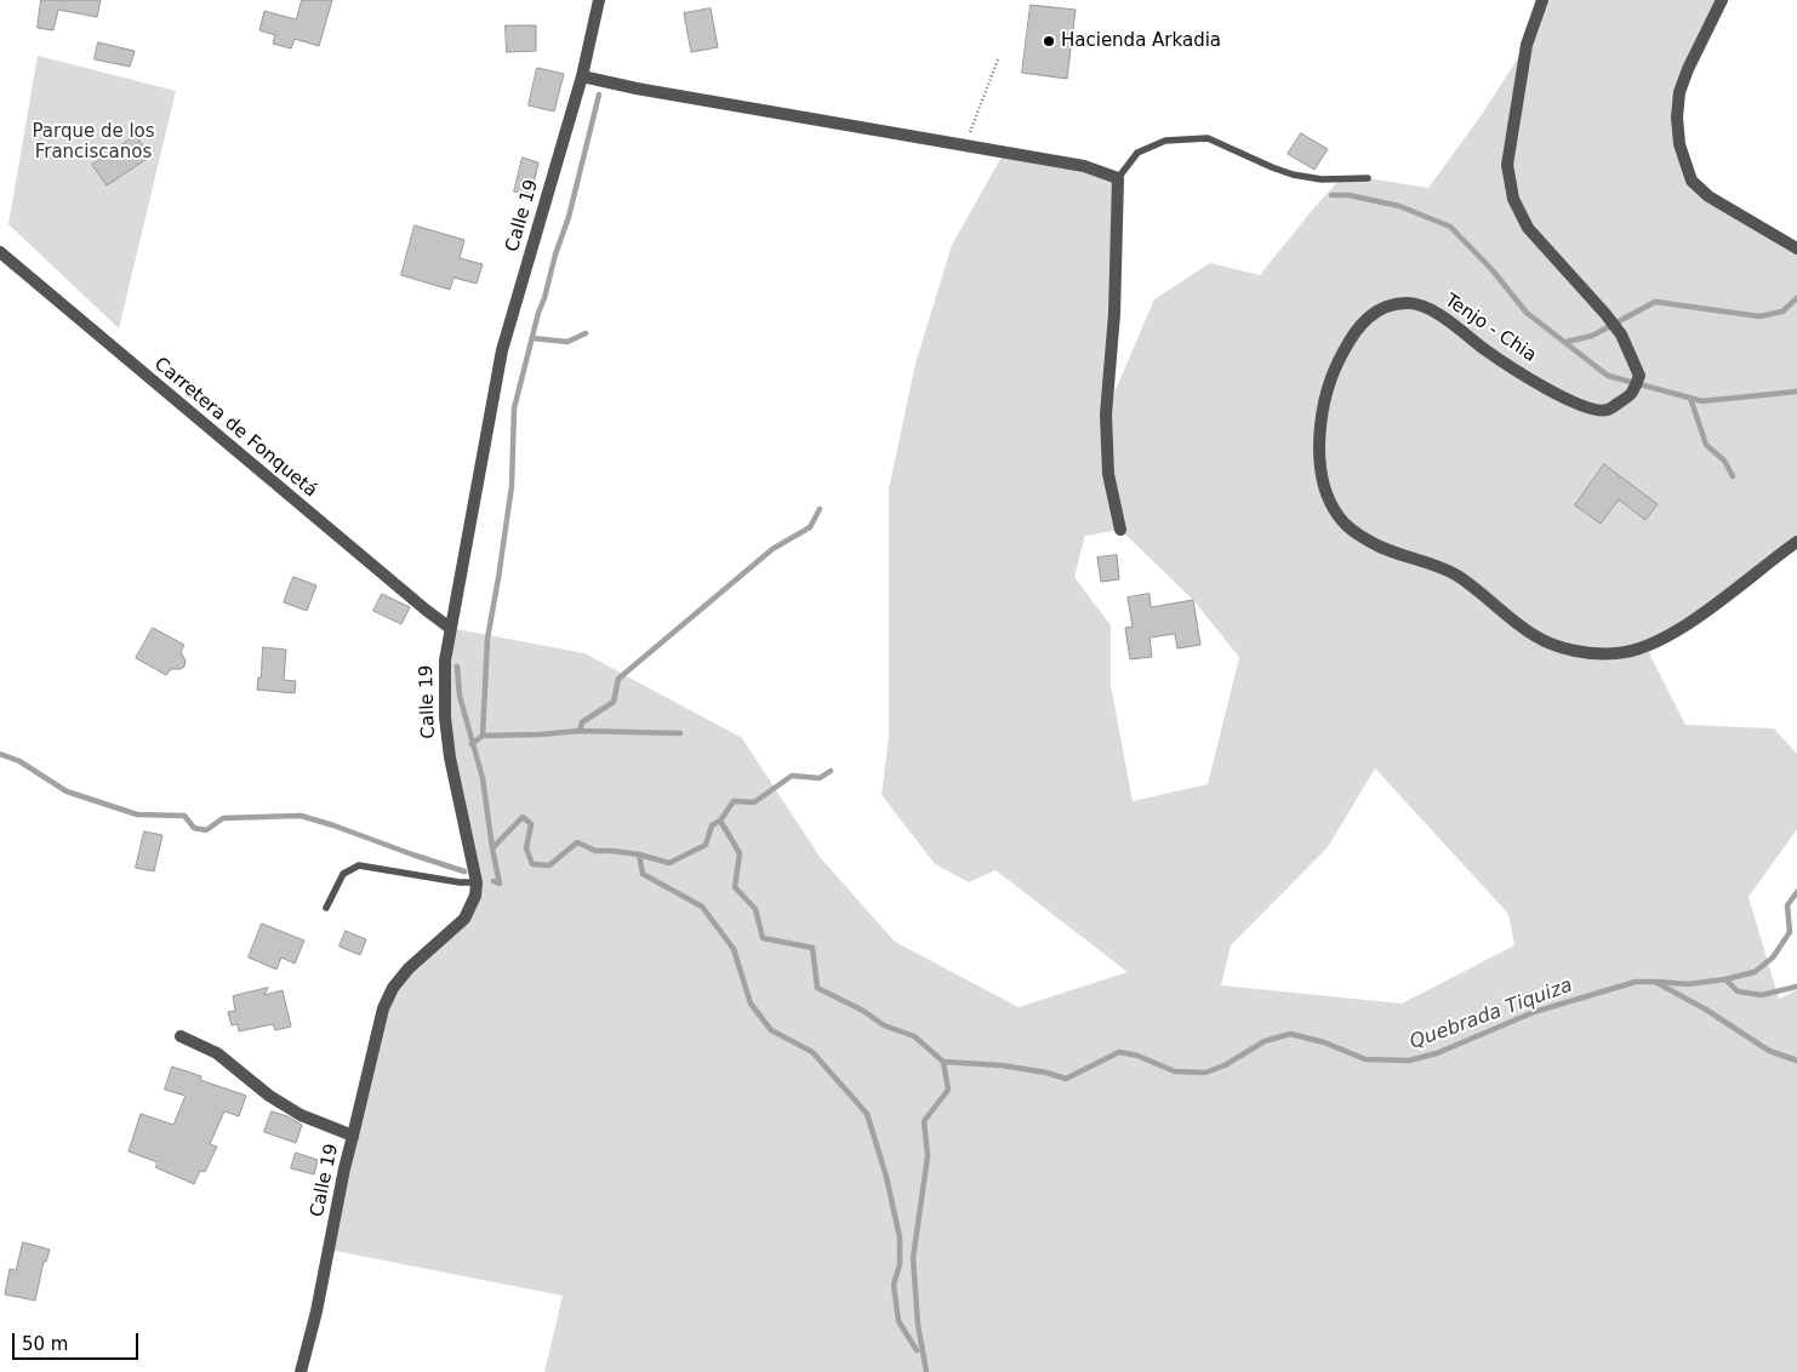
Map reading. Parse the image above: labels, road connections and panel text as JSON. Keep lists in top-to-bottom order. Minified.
{"streets":{"street":["Calle 19","Tenjo - Chia","Carretera de Fonquetá"]},"crossings":[["Calle 19","Carretera de Fonquetá"]],"water":["Quebrada Tiquiza"],"parks":["Parque de los Franciscanos"],"places":["Hacienda Arkadia"],"scale_bar":"50 m"}
